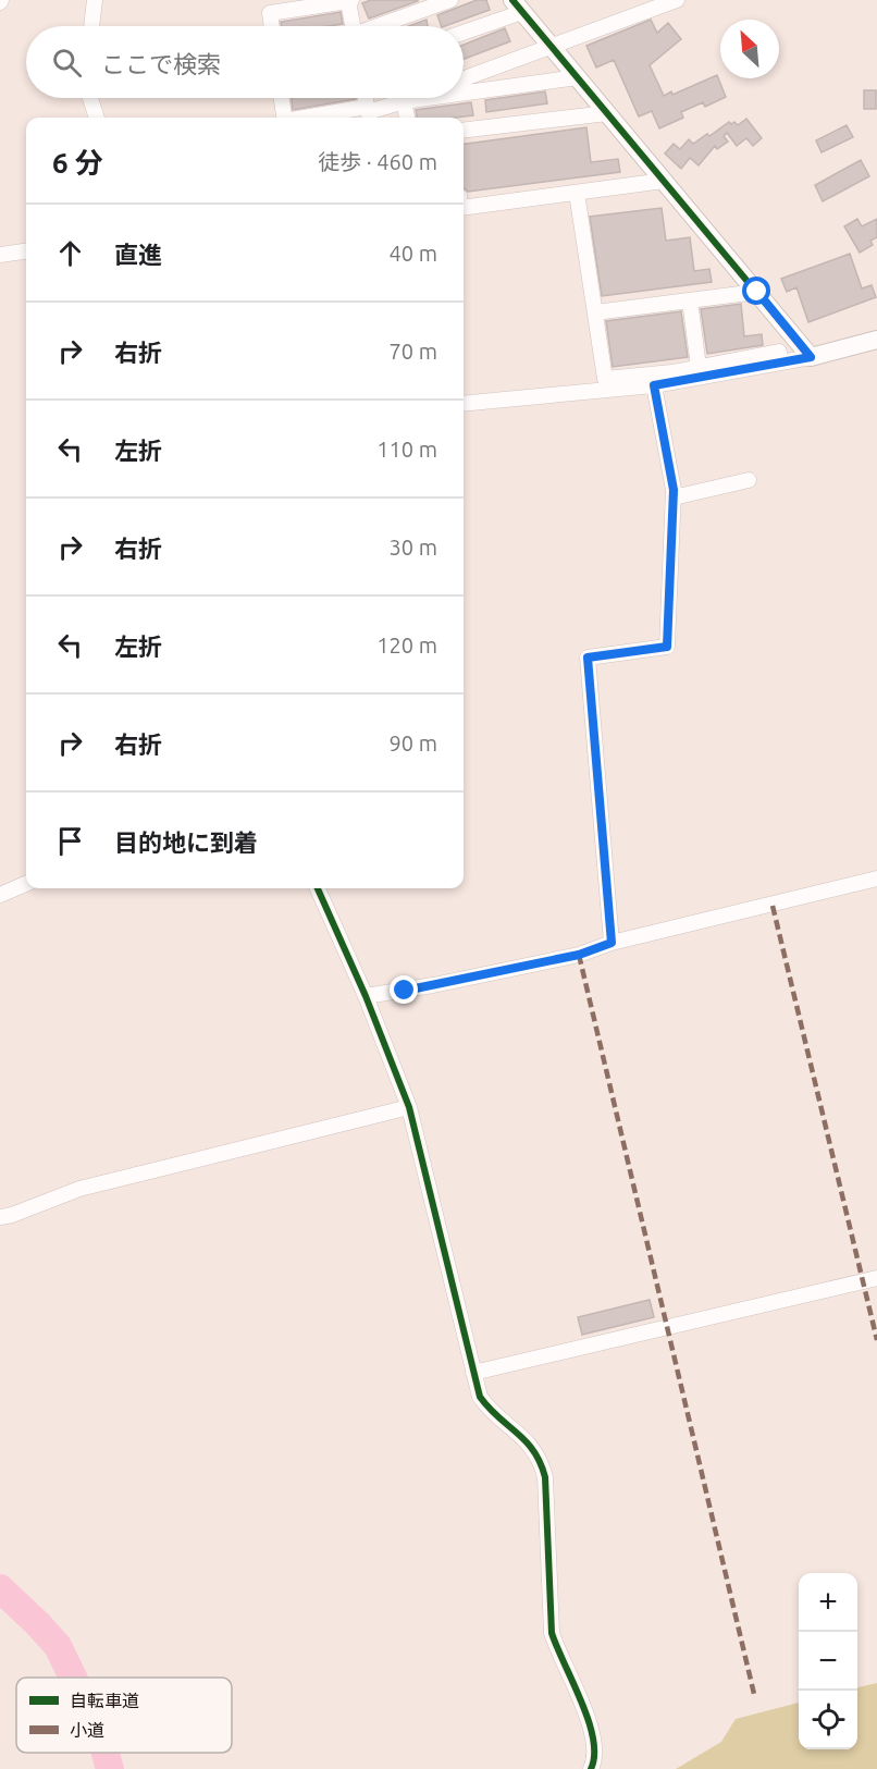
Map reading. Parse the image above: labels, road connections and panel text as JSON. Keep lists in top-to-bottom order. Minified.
{"legend":["自転車道","小道"],"north":"top left","page":{"search":"ここで検索","heading":["6 分","徒歩 · 460 m"],"list":[["直進","40 m"],["右折","70 m"],["左折","110 m"],["右折","30 m"],["左折","120 m"],["右折","90 m"],"目的地に到着"],"map_buttons":["+","−"]}}
